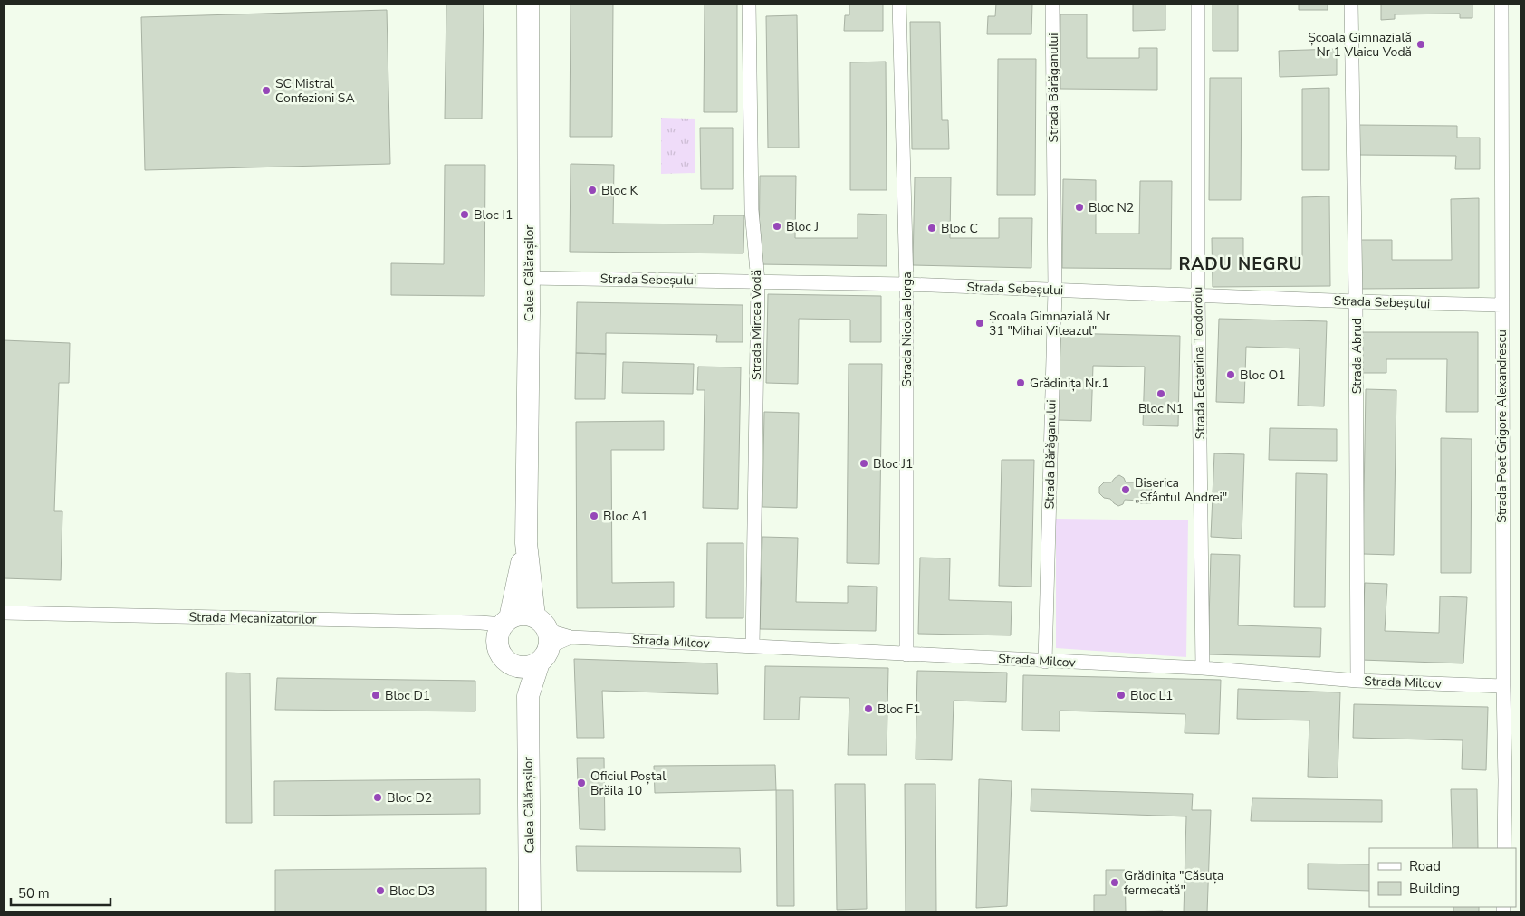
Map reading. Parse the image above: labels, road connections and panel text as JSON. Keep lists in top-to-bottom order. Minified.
{"streets":{"main road":["Calea Călărașilor"],"street":["Strada Bărăganului","Strada Sebeșului","Strada Mircea Vodă","Strada Nicolae Iorga","Strada Abrud","Strada Ecaterina Teodoroiu","Strada Poet Grigore Alexandrescu","Strada Mecanizatorilor","Strada Milcov"]},"crossings":[["Strada Bărăganului","Strada Sebeșului"],["Strada Bărăganului","Strada Milcov"],["Calea Călărașilor","Strada Sebeșului"],["Calea Călărașilor","Strada Mecanizatorilor"],["Calea Călărașilor","Strada Milcov"],["Strada Sebeșului","Strada Mircea Vodă"],["Strada Sebeșului","Strada Nicolae Iorga"],["Strada Sebeșului","Strada Abrud"],["Strada Sebeșului","Strada Ecaterina Teodoroiu"],["Strada Sebeșului","Strada Poet Grigore Alexandrescu"],["Strada Mircea Vodă","Strada Milcov"],["Strada Nicolae Iorga","Strada Milcov"],["Strada Abrud","Strada Milcov"],["Strada Ecaterina Teodoroiu","Strada Milcov"],["Strada Poet Grigore Alexandrescu","Strada Milcov"],["Strada Mecanizatorilor","Strada Milcov"]],"districts":["RADU NEGRU"],"places":["Școala Gimnazială Nr 1 Vlaicu Vodă","SC Mistral Confezioni SA","Bloc K","Bloc N2","Bloc I1","Bloc J","Bloc C","Școala Gimnazială Nr 31 \"Mihai Viteazul\"","Bloc O1","Grădinița Nr.1","Bloc N1","Bloc J1","Biserica „Sfântul Andrei\"","Bloc A1","Bloc D1","Bloc L1","Bloc F1","Oficiul Poștal Brăila 10","Bloc D2","Grădinița \"Căsuța fermecată\"","Bloc D3"],"legend":["Road","Building"],"scale_bar":"50 m"}
